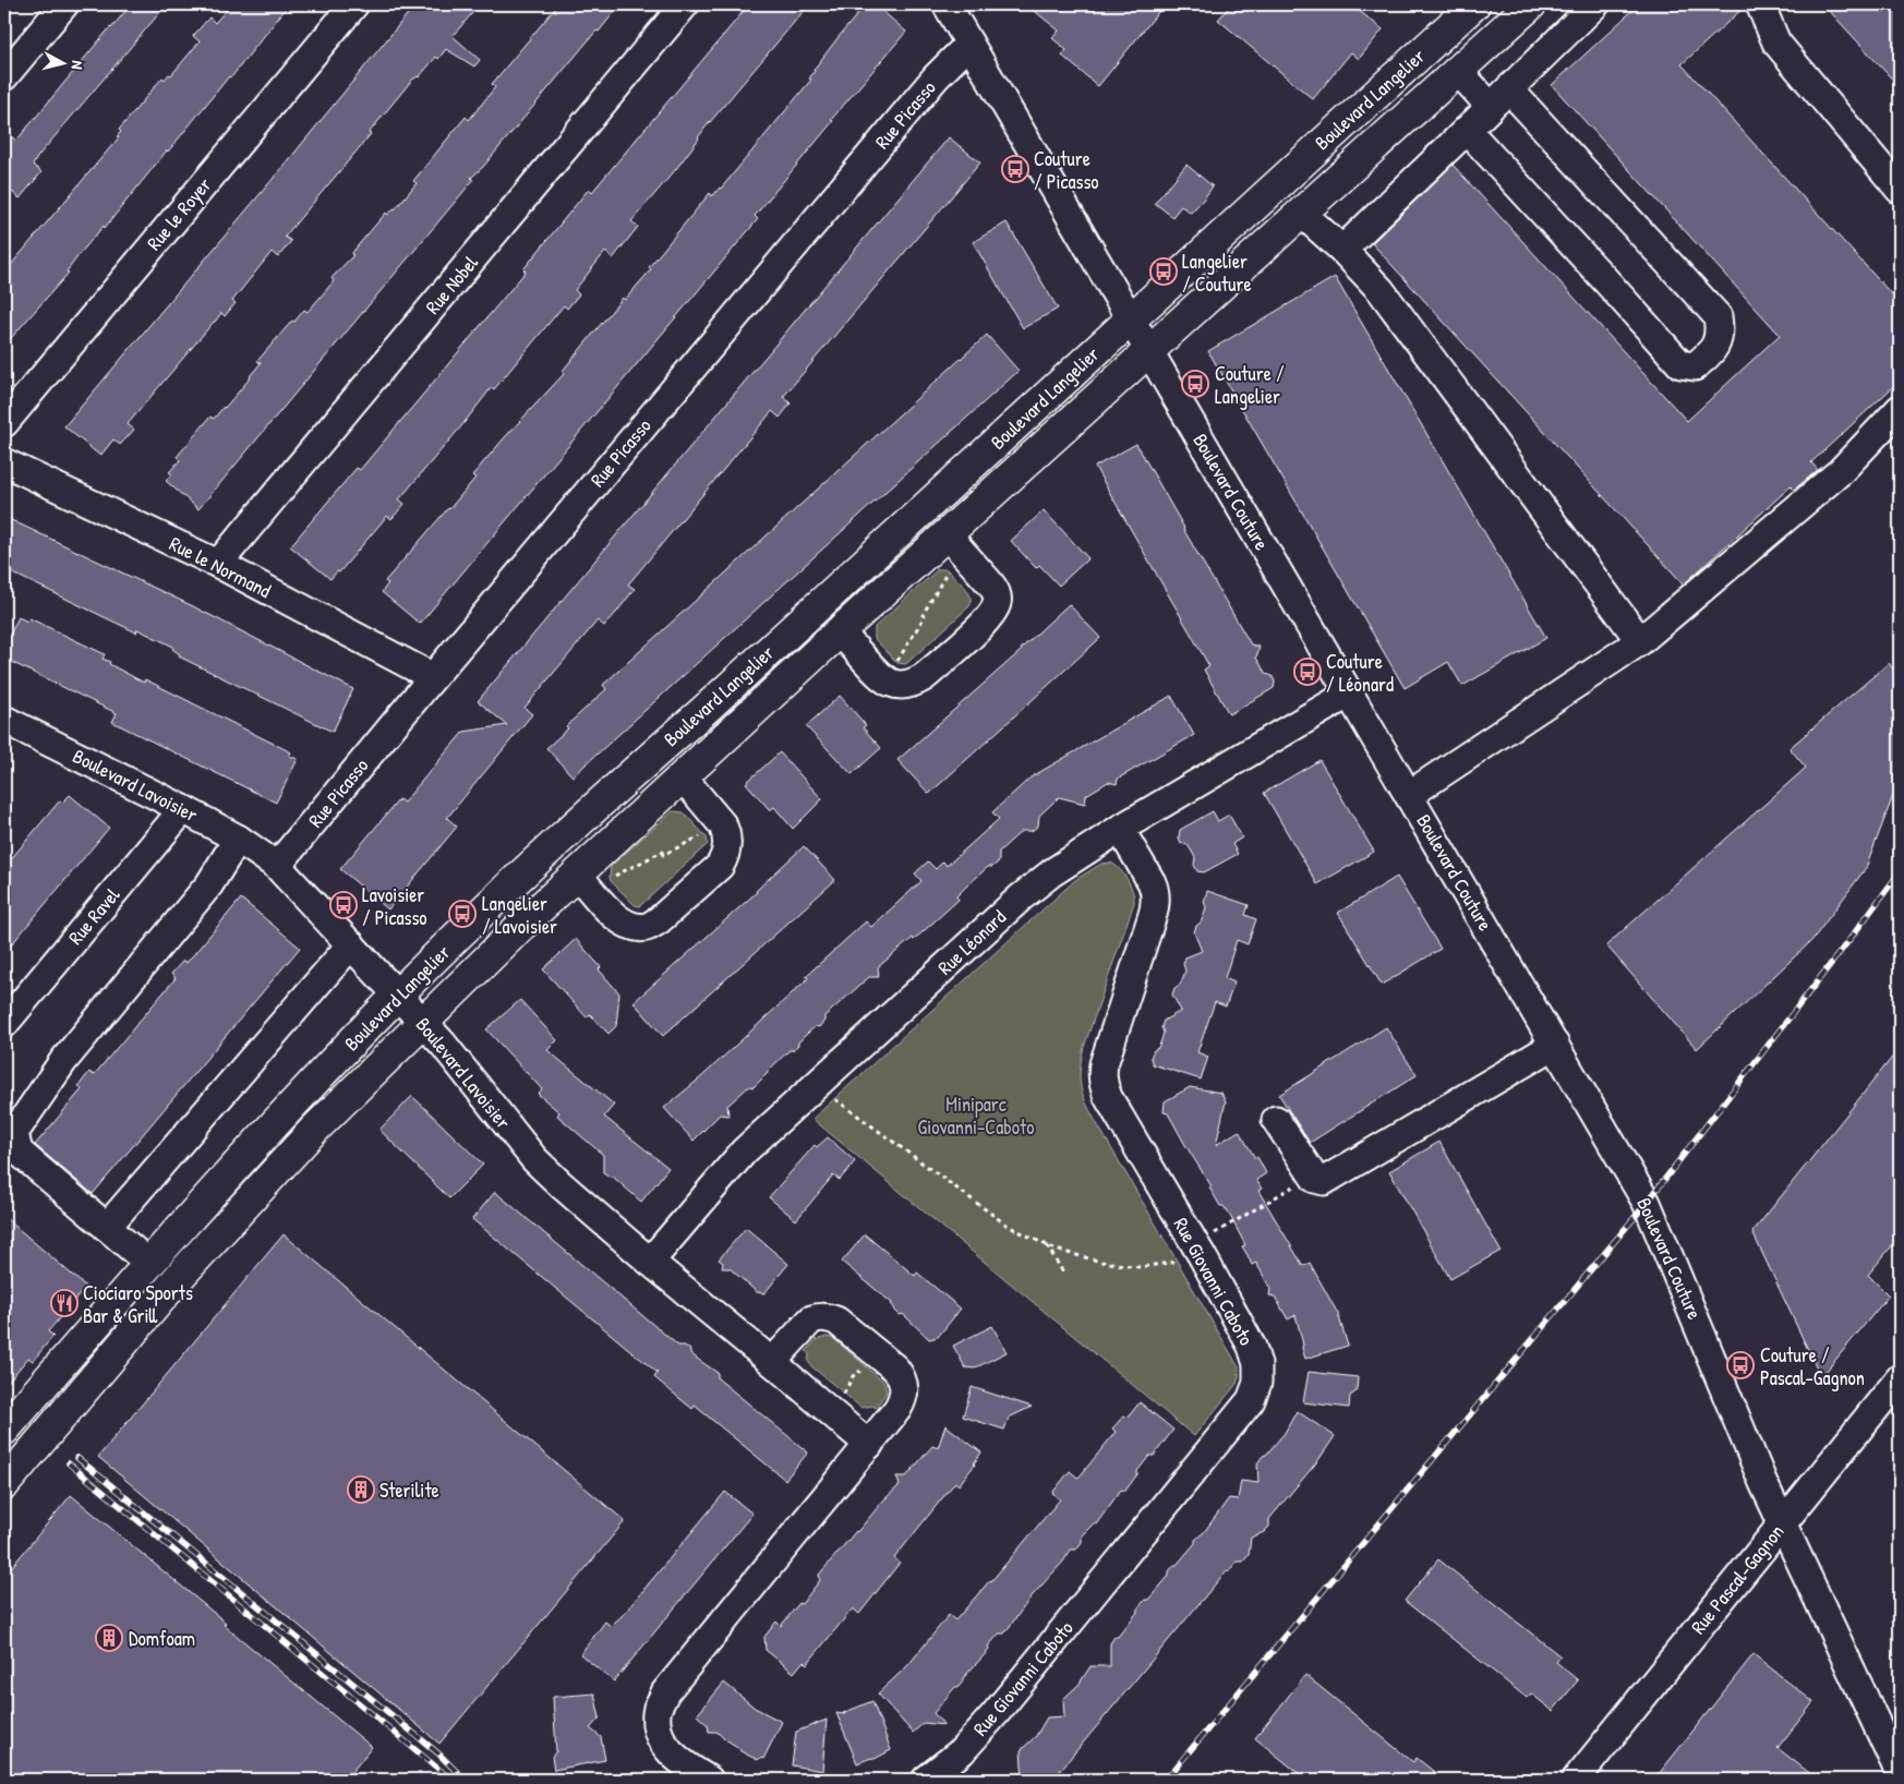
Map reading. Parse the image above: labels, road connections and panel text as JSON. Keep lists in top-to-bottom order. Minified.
{"streets":{"main road":["Boulevard Langelier"],"street":["Rue Picasso","Rue le Royer","Rue Nobel","Boulevard Couture","Rue le Normand","Boulevard Lavoisier","Rue Ravel","Rue Léonard","Rue Giovanni Caboto","Rue Pascal-Gagnon"]},"crossings":[["Boulevard Langelier","Boulevard Couture"],["Boulevard Langelier","Boulevard Lavoisier"],["Rue Picasso","Boulevard Couture"],["Rue Picasso","Rue le Normand"],["Rue Picasso","Boulevard Lavoisier"],["Rue Nobel","Rue le Normand"],["Boulevard Couture","Rue Léonard"],["Boulevard Couture","Rue Pascal-Gagnon"],["Boulevard Lavoisier","Rue Ravel"],["Boulevard Lavoisier","Rue Léonard"],["Rue Léonard","Rue Giovanni Caboto"]],"parks":["Miniparc Giovanni-Caboto"],"places":{"bus stop":["Couture / Picasso","Langelier / Couture","Couture / Langelier","Couture / Léonard","Lavoisier / Picasso","Langelier / Lavoisier","Couture / Pascal-Gagnon"],"restaurant":["Ciociaro Sports Bar & Grill"],"building":["Sterilite","Domfoam"]},"north":"right"}
